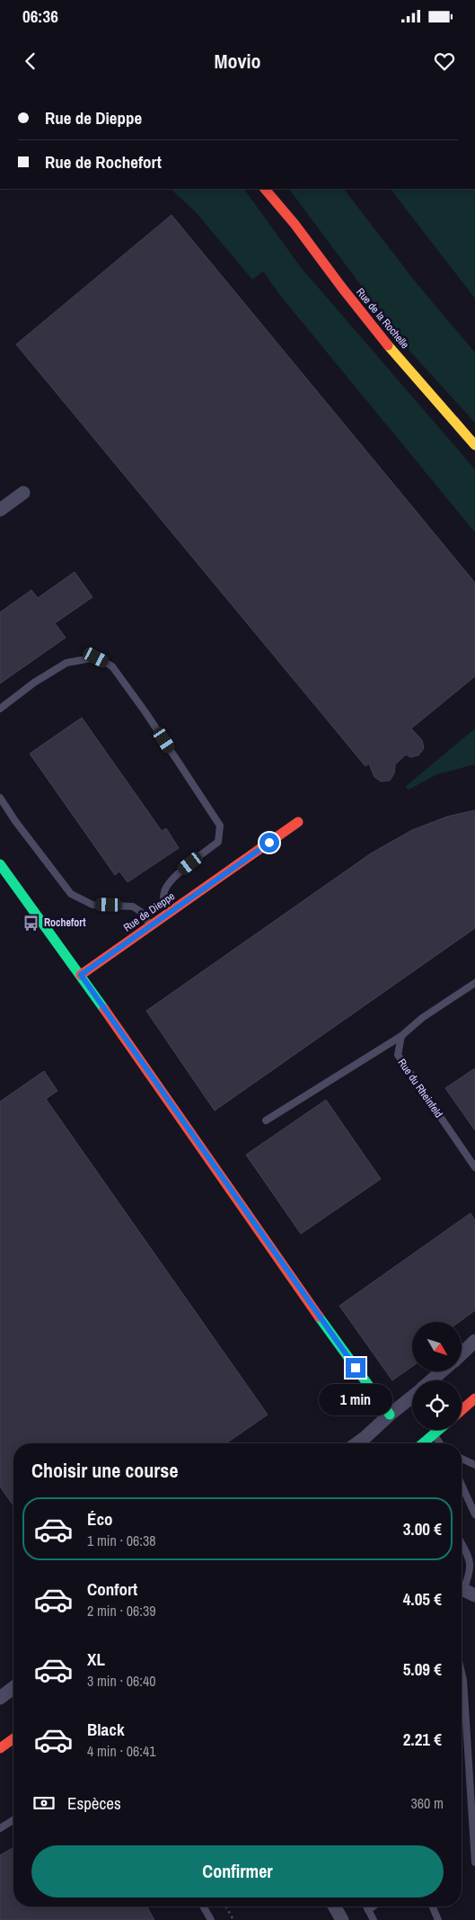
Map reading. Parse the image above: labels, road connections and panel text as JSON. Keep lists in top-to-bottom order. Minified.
{"streets":{"street":["Rue de la Rochelle","Rue de Dieppe"],"lane":["Rue du Rheinfeld"]},"places":{"bus stop":["Rochefort"]},"north":"bottom right","page":{"status":"06:36","header":"Movio","banner":["Rue de Dieppe","Rue de Rochefort"],"bubble":"1 min","heading":"Choisir une course","list":[{"name":"Éco","note":"1 min · 06:38","value":"3.00 €"},{"name":"Confort","note":"2 min · 06:39","value":"4.05 €"},{"name":"XL","note":"3 min · 06:40","value":"5.09 €"},{"name":"Black","note":"4 min · 06:41","value":"2.21 €"}],"pay":["Espèces","360 m"],"buttons":"Confirmer"}}
